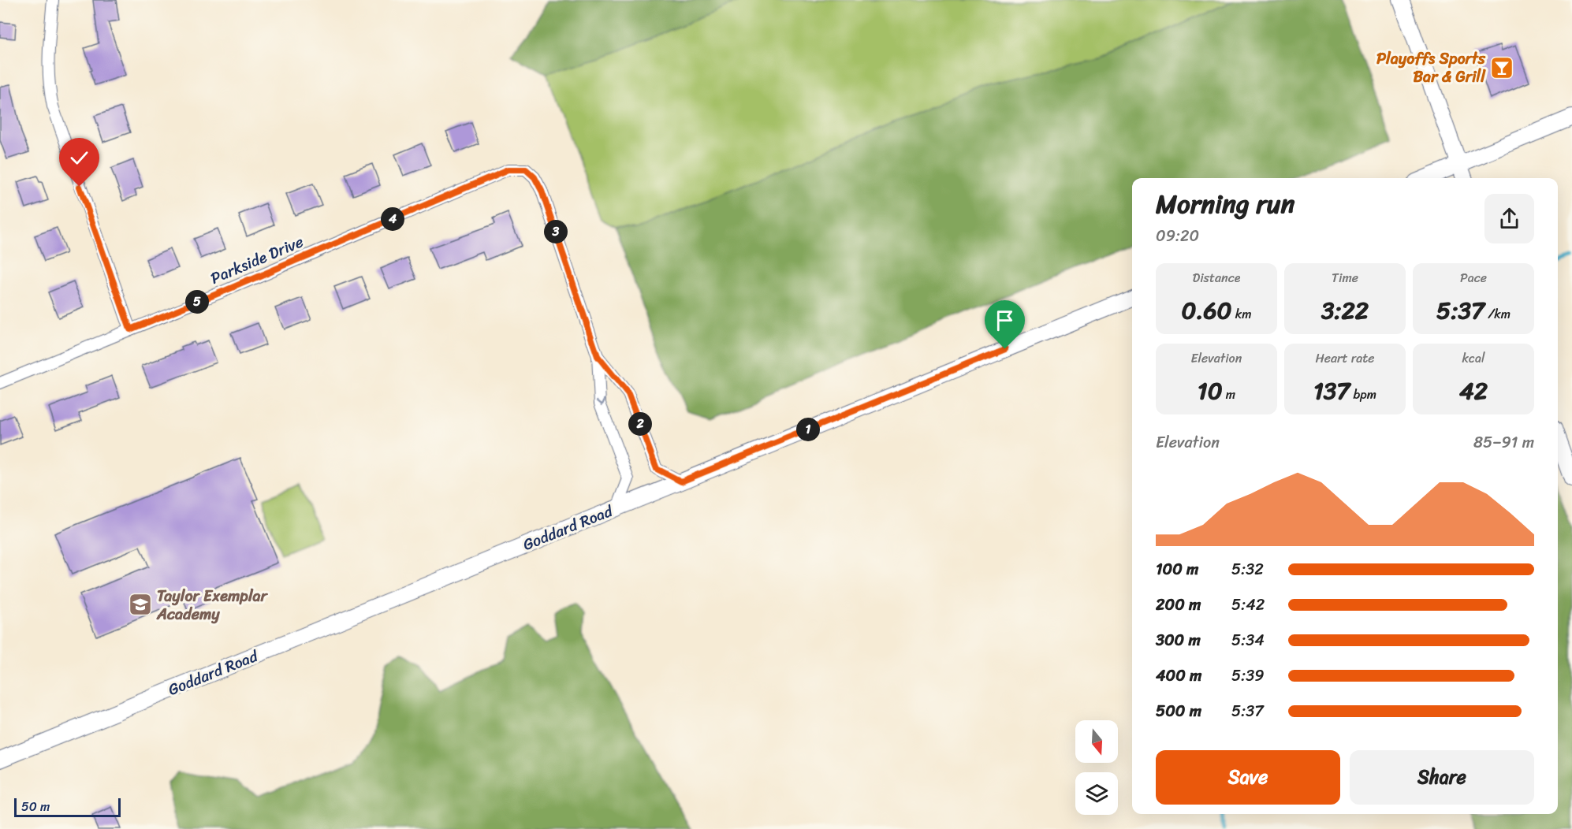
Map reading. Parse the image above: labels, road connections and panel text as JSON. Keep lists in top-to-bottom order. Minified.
{"streets":{"main road":["Goddard Road"],"street":["Parkside Drive"]},"places":{"bar":["Playoffs Sports Bar & Grill"],"school or university":["Taylor Exemplar Academy"]},"scale_bar":"50 m","north":"bottom","page":{"heading":["Morning run","09:20"],"pins":["4","3","5","2","1"],"stats":[["Distance","0.60 km"],["Time","3:22"],["Pace","5:37 /km"],["Elevation","10 m"],["Heart rate","137 bpm"],["kcal","42"]],"chart":["Elevation","85–91 m"],"list":[{"name":"100 m","note":"5:32"},{"name":"200 m","note":"5:42"},{"name":"300 m","note":"5:34"},{"name":"400 m","note":"5:39"},{"name":"500 m","note":"5:37"}],"buttons":["Save","Share"],"scale":"50 m"}}
